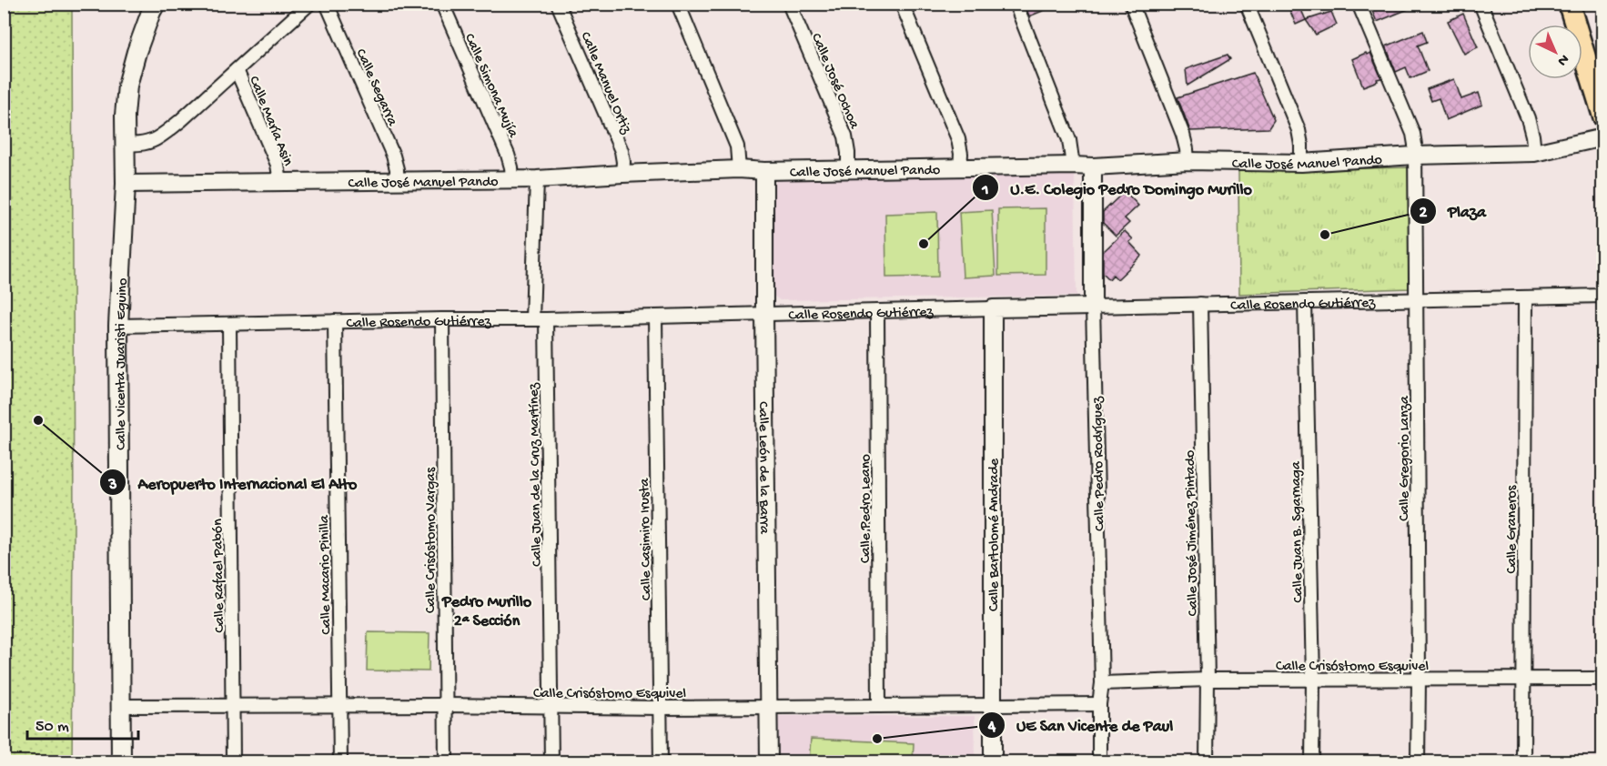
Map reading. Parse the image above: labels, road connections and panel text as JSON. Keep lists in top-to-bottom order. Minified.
{"streets":{"main road":["Calle Vicenta Juaristi Eguino"],"street":["Calle José Ochoa","Calle Manuel Ortiz","Calle Simona Mujía","Calle Segarra","Calle María Asin","Calle José Manuel Pando","Calle Rosendo Gutiérrez","Calle Gregorio Lanza","Calle Pedro Rodríguez","Calle León de la Barra","Calle Juan de la Cruz Martínez","Calle Pedro Leano","Calle Graneros","Calle Juan B. Sgarnaga","Calle José Jiménez Pintado","Calle Bartolomé Andrade","Calle Casimiro Irusta","Calle Crisóstomo Vargas","Calle Macario Pinilla","Calle Rafael Pabón","Calle Crisóstomo Esquivel"]},"crossings":[["Calle José Ochoa","Calle José Manuel Pando"],["Calle Manuel Ortiz","Calle José Manuel Pando"],["Calle Simona Mujía","Calle José Manuel Pando"],["Calle Segarra","Calle José Manuel Pando"],["Calle María Asin","Calle José Manuel Pando"],["Calle José Manuel Pando","Calle Vicenta Juaristi Eguino"],["Calle José Manuel Pando","Calle Gregorio Lanza"],["Calle José Manuel Pando","Calle Pedro Rodríguez"],["Calle José Manuel Pando","Calle León de la Barra"],["Calle Rosendo Gutiérrez","Calle Vicenta Juaristi Eguino"],["Calle Rosendo Gutiérrez","Calle Gregorio Lanza"],["Calle Rosendo Gutiérrez","Calle Pedro Rodríguez"],["Calle Rosendo Gutiérrez","Calle León de la Barra"],["Calle Rosendo Gutiérrez","Calle Juan de la Cruz Martínez"],["Calle Rosendo Gutiérrez","Calle Pedro Leano"],["Calle Rosendo Gutiérrez","Calle Graneros"],["Calle Rosendo Gutiérrez","Calle Juan B. Sgarnaga"],["Calle Rosendo Gutiérrez","Calle José Jiménez Pintado"],["Calle Rosendo Gutiérrez","Calle Bartolomé Andrade"],["Calle Rosendo Gutiérrez","Calle Casimiro Irusta"],["Calle Rosendo Gutiérrez","Calle Crisóstomo Vargas"],["Calle Rosendo Gutiérrez","Calle Macario Pinilla"],["Calle Rosendo Gutiérrez","Calle Rafael Pabón"],["Calle Vicenta Juaristi Eguino","Calle Crisóstomo Esquivel"],["Calle Gregorio Lanza","Calle Crisóstomo Esquivel"],["Calle Pedro Rodríguez","Calle Crisóstomo Esquivel"],["Calle León de la Barra","Calle Crisóstomo Esquivel"],["Calle Juan de la Cruz Martínez","Calle Crisóstomo Esquivel"],["Calle Pedro Leano","Calle Crisóstomo Esquivel"],["Calle Graneros","Calle Crisóstomo Esquivel"],["Calle Juan B. Sgarnaga","Calle Crisóstomo Esquivel"],["Calle José Jiménez Pintado","Calle Crisóstomo Esquivel"],["Calle Bartolomé Andrade","Calle Crisóstomo Esquivel"],["Calle Casimiro Irusta","Calle Crisóstomo Esquivel"],["Calle Crisóstomo Vargas","Calle Crisóstomo Esquivel"],["Calle Macario Pinilla","Calle Crisóstomo Esquivel"],["Calle Rafael Pabón","Calle Crisóstomo Esquivel"]],"districts":["Pedro Murillo 2ª Sección"],"places":["Plaza","U.E. Colegio Pedro Domingo Murillo","Aeropuerto Internacional El Alto","UE San Vicente de Paul"],"scale_bar":"50 m","north":"bottom right"}
